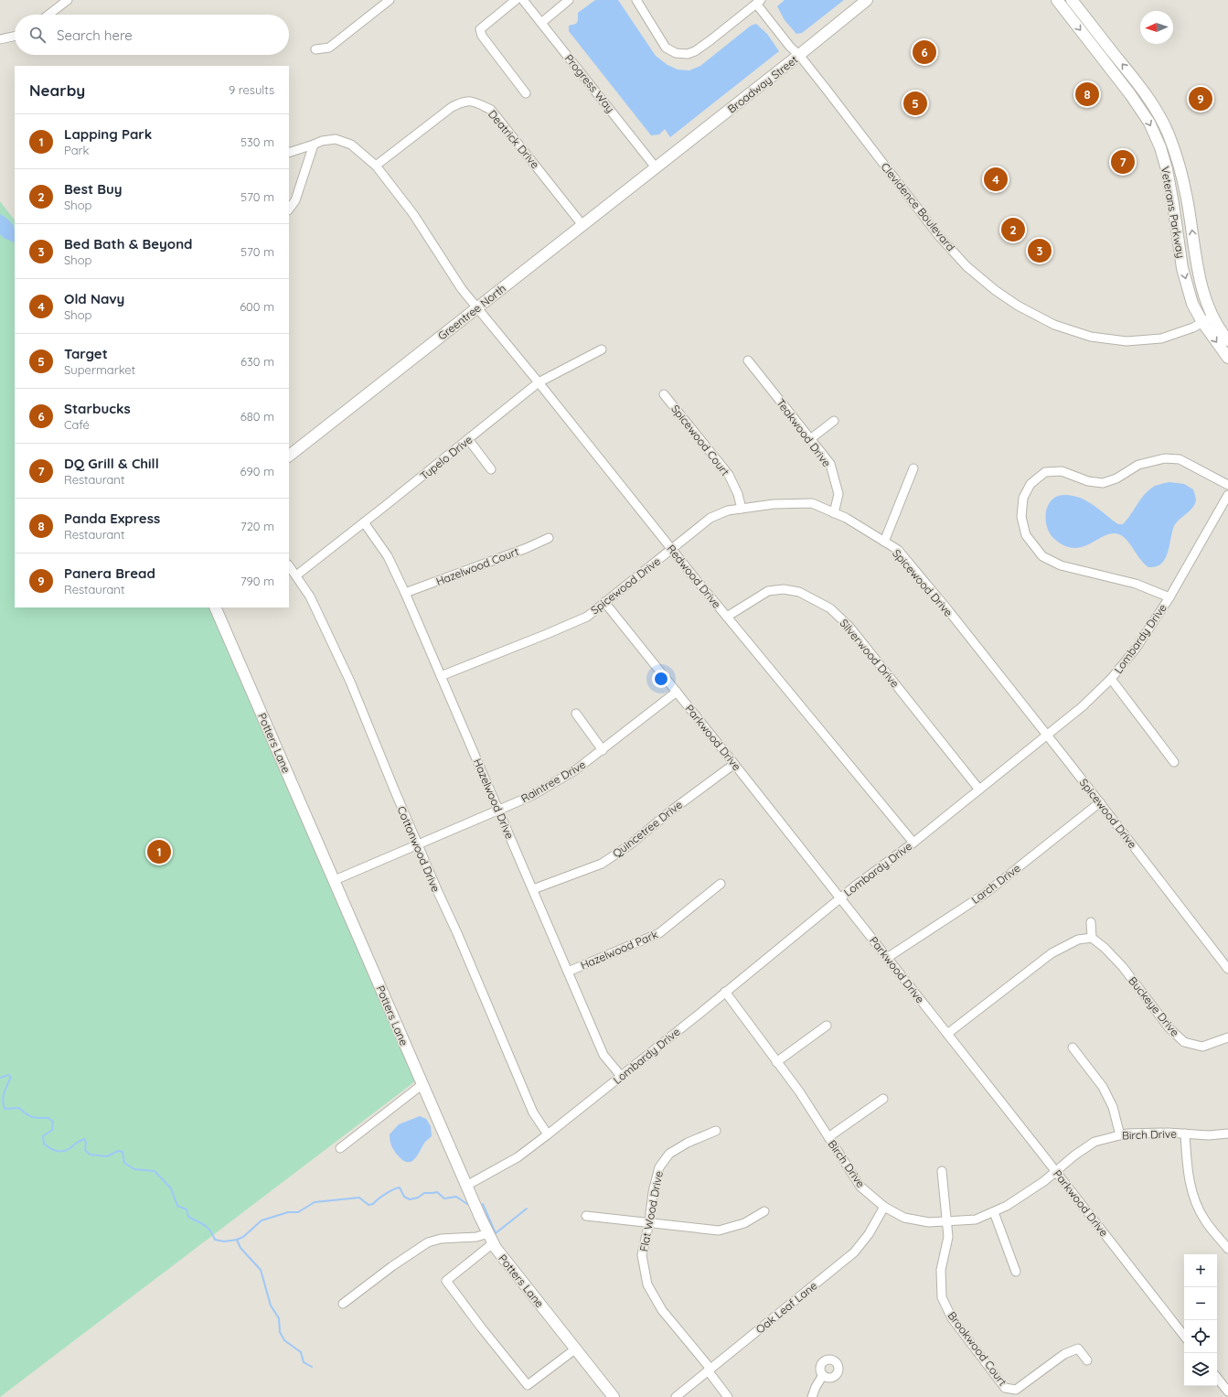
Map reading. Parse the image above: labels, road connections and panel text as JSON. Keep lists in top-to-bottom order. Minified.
{"streets":{"main road":["Broadway Street","Veterans Parkway","Greentree North","Potters Lane"],"street":["Progress Way","Deatrick Drive","Clevidence Boulevard","Teakwood Drive","Spicewood Court","Tupelo Drive","Hazelwood Court","Redwood Drive","Spicewood Drive","Lombardy Drive","Silverwood Drive","Parkwood Drive","Raintree Drive","Hazelwood Drive","Quincetree Drive","Cottonwood Drive","Larch Drive","Hazelwood Park","Buckeye Drive","Birch Drive","Flat Wood Drive","Oak Leaf Lane","Brookwood Court"]},"crossings":[["Progress Way","Broadway Street"],["Progress Way","Greentree North"],["Broadway Street","Clevidence Boulevard"],["Broadway Street","Greentree North"],["Deatrick Drive","Greentree North"],["Deatrick Drive","Redwood Drive"],["Clevidence Boulevard","Veterans Parkway"],["Greentree North","Redwood Drive"],["Teakwood Drive","Spicewood Drive"],["Spicewood Court","Spicewood Drive"],["Tupelo Drive","Redwood Drive"],["Tupelo Drive","Hazelwood Drive"],["Tupelo Drive","Cottonwood Drive"],["Hazelwood Court","Hazelwood Drive"],["Redwood Drive","Spicewood Drive"],["Redwood Drive","Lombardy Drive"],["Redwood Drive","Silverwood Drive"],["Spicewood Drive","Lombardy Drive"],["Spicewood Drive","Parkwood Drive"],["Spicewood Drive","Hazelwood Drive"],["Spicewood Drive","Larch Drive"],["Lombardy Drive","Silverwood Drive"],["Lombardy Drive","Parkwood Drive"],["Lombardy Drive","Potters Lane"],["Lombardy Drive","Hazelwood Drive"],["Lombardy Drive","Cottonwood Drive"],["Lombardy Drive","Birch Drive"],["Parkwood Drive","Raintree Drive"],["Parkwood Drive","Quincetree Drive"],["Parkwood Drive","Larch Drive"],["Parkwood Drive","Birch Drive"],["Potters Lane","Raintree Drive"],["Raintree Drive","Hazelwood Drive"],["Raintree Drive","Cottonwood Drive"],["Hazelwood Drive","Quincetree Drive"],["Hazelwood Drive","Hazelwood Park"],["Birch Drive","Oak Leaf Lane"],["Birch Drive","Brookwood Court"],["Flat Wood Drive","Oak Leaf Lane"]],"north":"left","page":{"search":"Search here","pins":["6","8","9","5","7","4","2","3","1"],"heading":["Nearby","9 results"],"list":[{"mark":"1","name":"Lapping Park","note":"Park","value":"530 m"},{"mark":"2","name":"Best Buy","note":"Shop","value":"570 m"},{"mark":"3","name":"Bed Bath & Beyond","note":"Shop","value":"570 m"},{"mark":"4","name":"Old Navy","note":"Shop","value":"600 m"},{"mark":"5","name":"Target","note":"Supermarket","value":"630 m"},{"mark":"6","name":"Starbucks","note":"Café","value":"680 m"},{"mark":"7","name":"DQ Grill & Chill","note":"Restaurant","value":"690 m"},{"mark":"8","name":"Panda Express","note":"Restaurant","value":"720 m"},{"mark":"9","name":"Panera Bread","note":"Restaurant","value":"790 m"}],"map_buttons":["+","−"]}}
